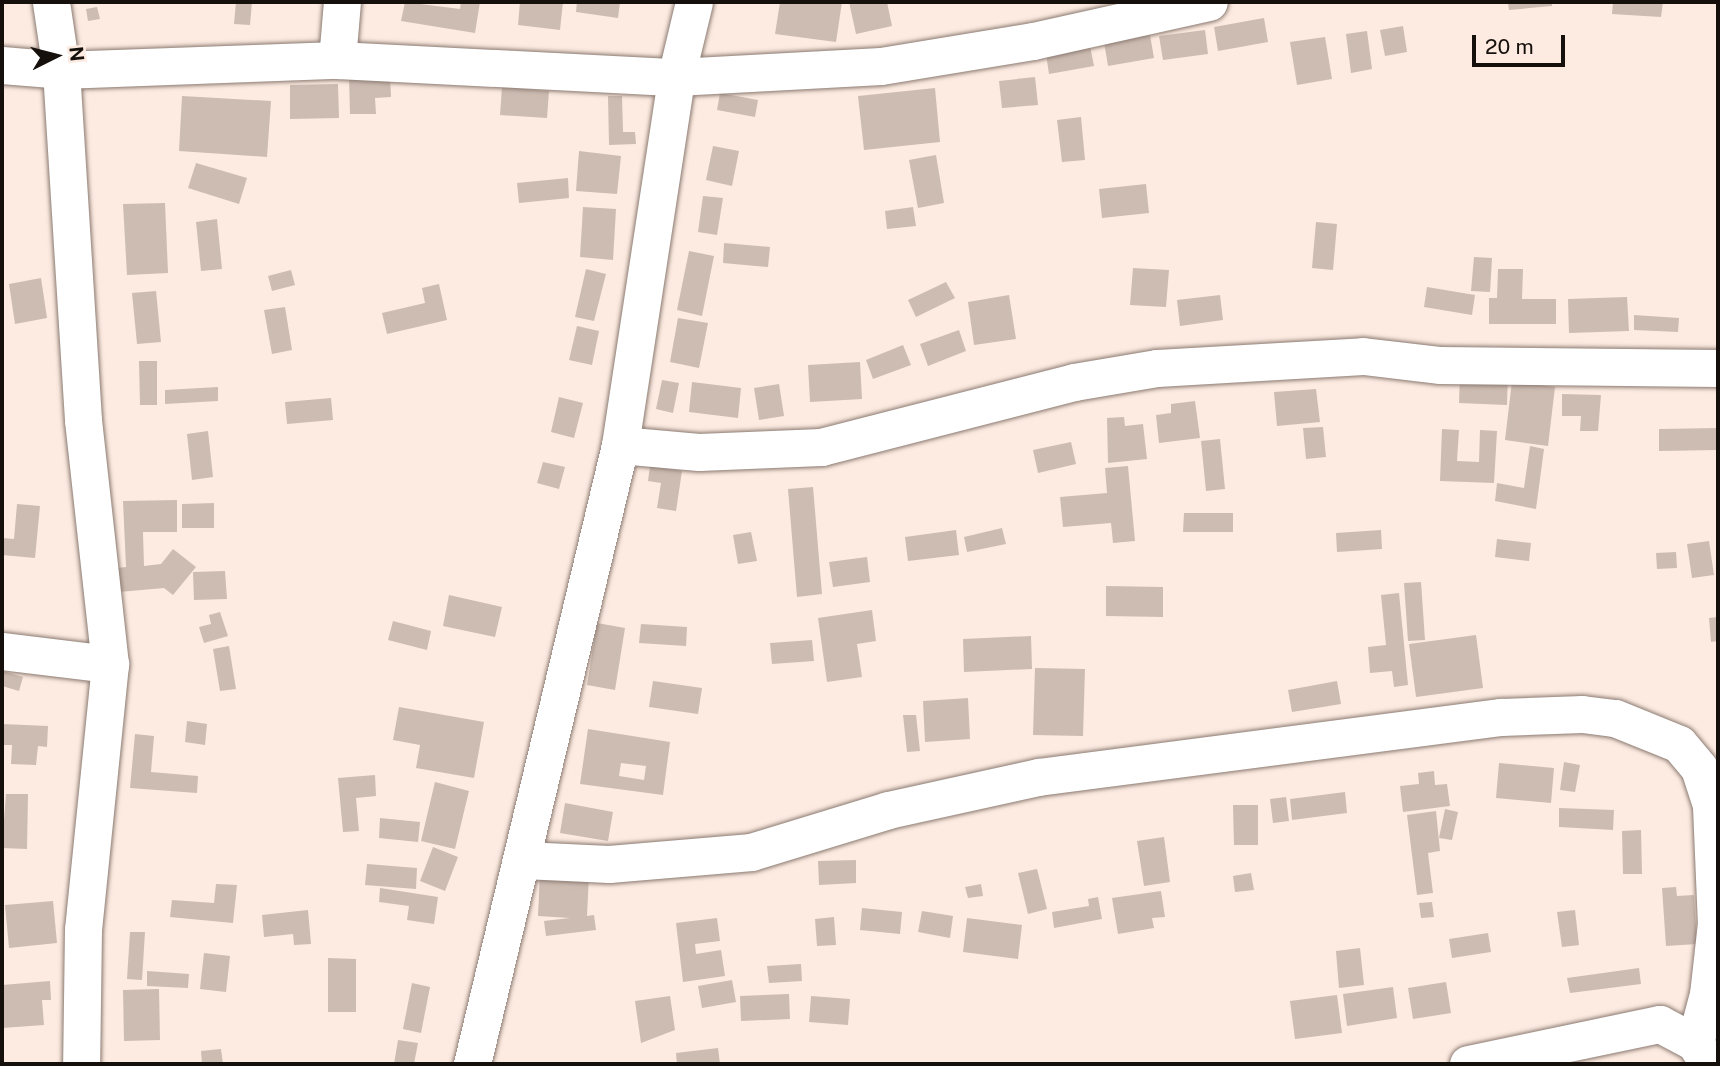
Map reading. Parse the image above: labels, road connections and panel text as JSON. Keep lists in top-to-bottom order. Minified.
{"scale_bar":"20 m","north":"right"}
